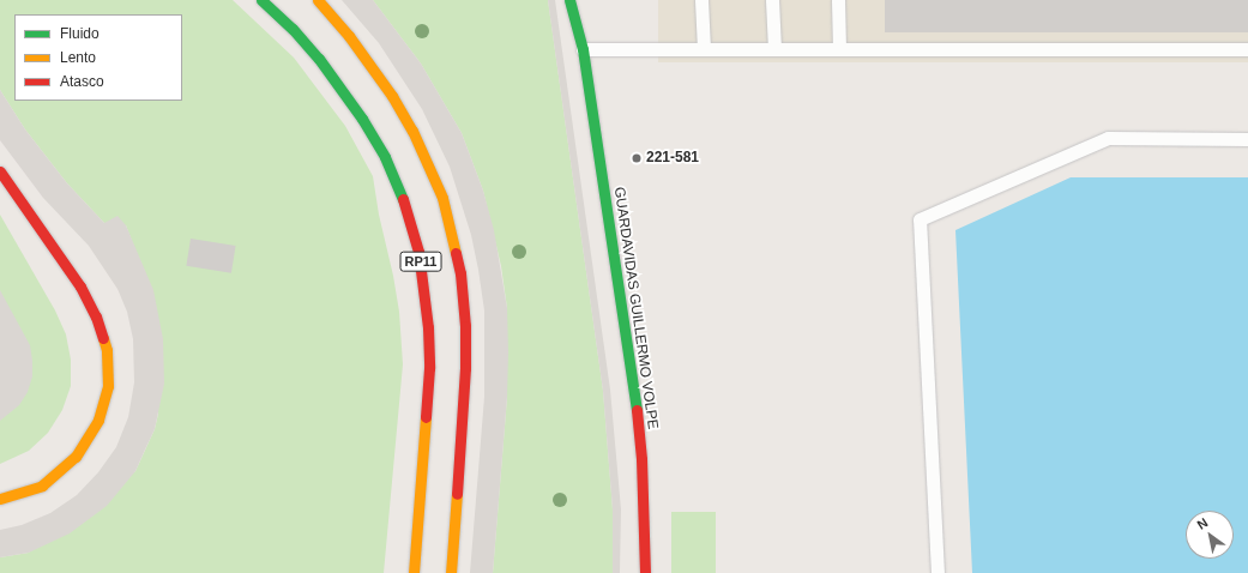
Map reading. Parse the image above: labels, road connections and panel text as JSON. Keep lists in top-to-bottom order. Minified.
{"streets":{"main road":["RP11","GUARDAVIDAS GUILLERMO VOLPE"]},"places":["221-581"],"legend":["Fluido","Lento","Atasco"],"north":"top left"}
